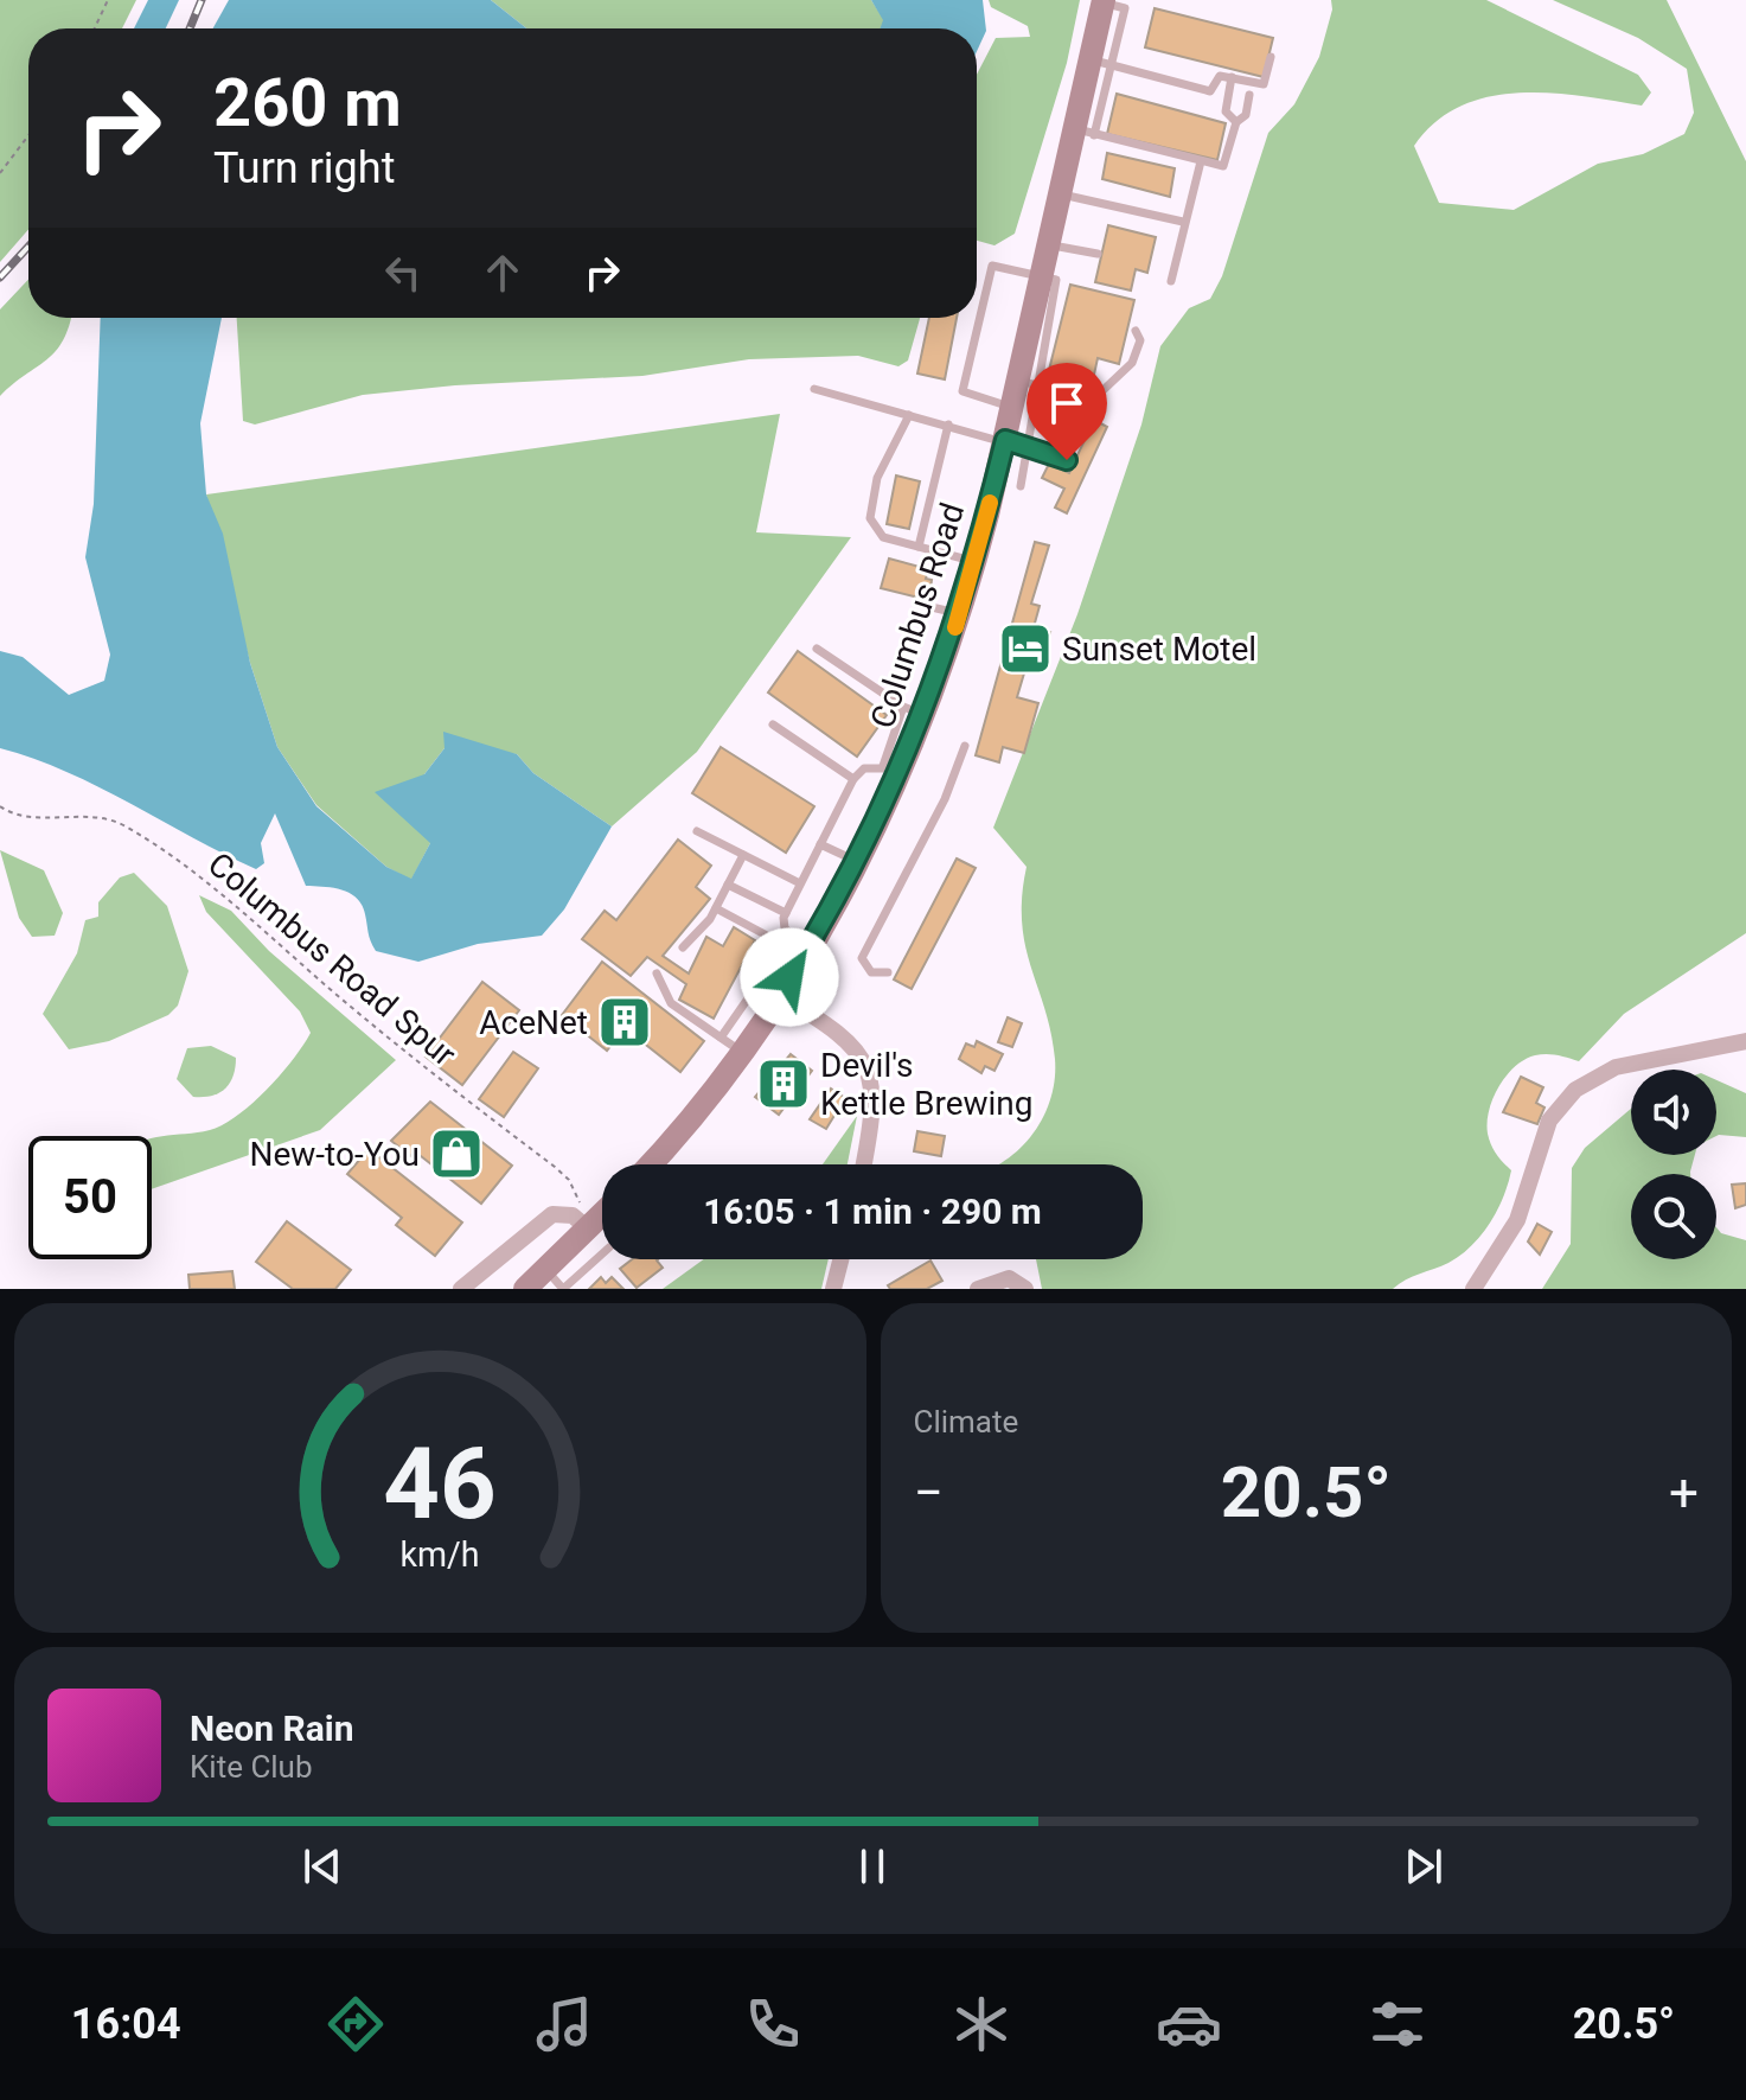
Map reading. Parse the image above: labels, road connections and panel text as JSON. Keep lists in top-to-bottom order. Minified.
{"streets":{"main road":["Columbus Road"],"path":["Columbus Road Spur"]},"places":{"hotel":["Sunset Motel"],"building":["AceNet","Devil's Kettle Brewing"],"shop":["New-to-You"]},"page":{"turn":["260 m","Turn right"],"limit":"50","trip":"16:05 · 1 min · 290 m","tile":"Climate","heat":["−","20.5°","+"],"song":["Neon Rain","Kite Club"],"tabs":["16:04","20.5°"],"gauge":["46","km/h"]}}
